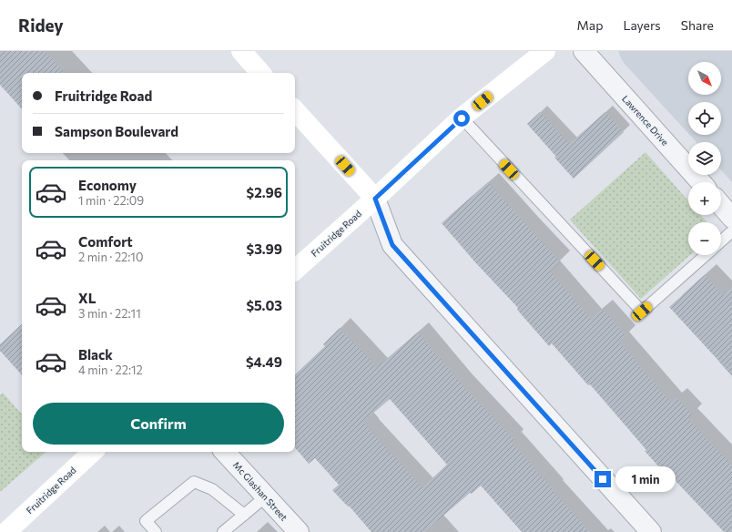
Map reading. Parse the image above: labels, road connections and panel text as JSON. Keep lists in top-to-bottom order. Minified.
{"streets":{"main road":["Fruitridge Road"],"street":["Lawrence Drive","Mc Glashan Street"]},"north":"bottom right","page":{"header":"Ridey","nav":["Map","Layers","Share"],"map_buttons":["+","−"],"banner":["Fruitridge Road","Sampson Boulevard"],"list":[{"name":"Economy","note":"1 min · 22:09","value":"$2.96"},{"name":"Comfort","note":"2 min · 22:10","value":"$3.99"},{"name":"XL","note":"3 min · 22:11","value":"$5.03"},{"name":"Black","note":"4 min · 22:12","value":"$4.49"}],"buttons":"Confirm","bubble":"1 min"}}
